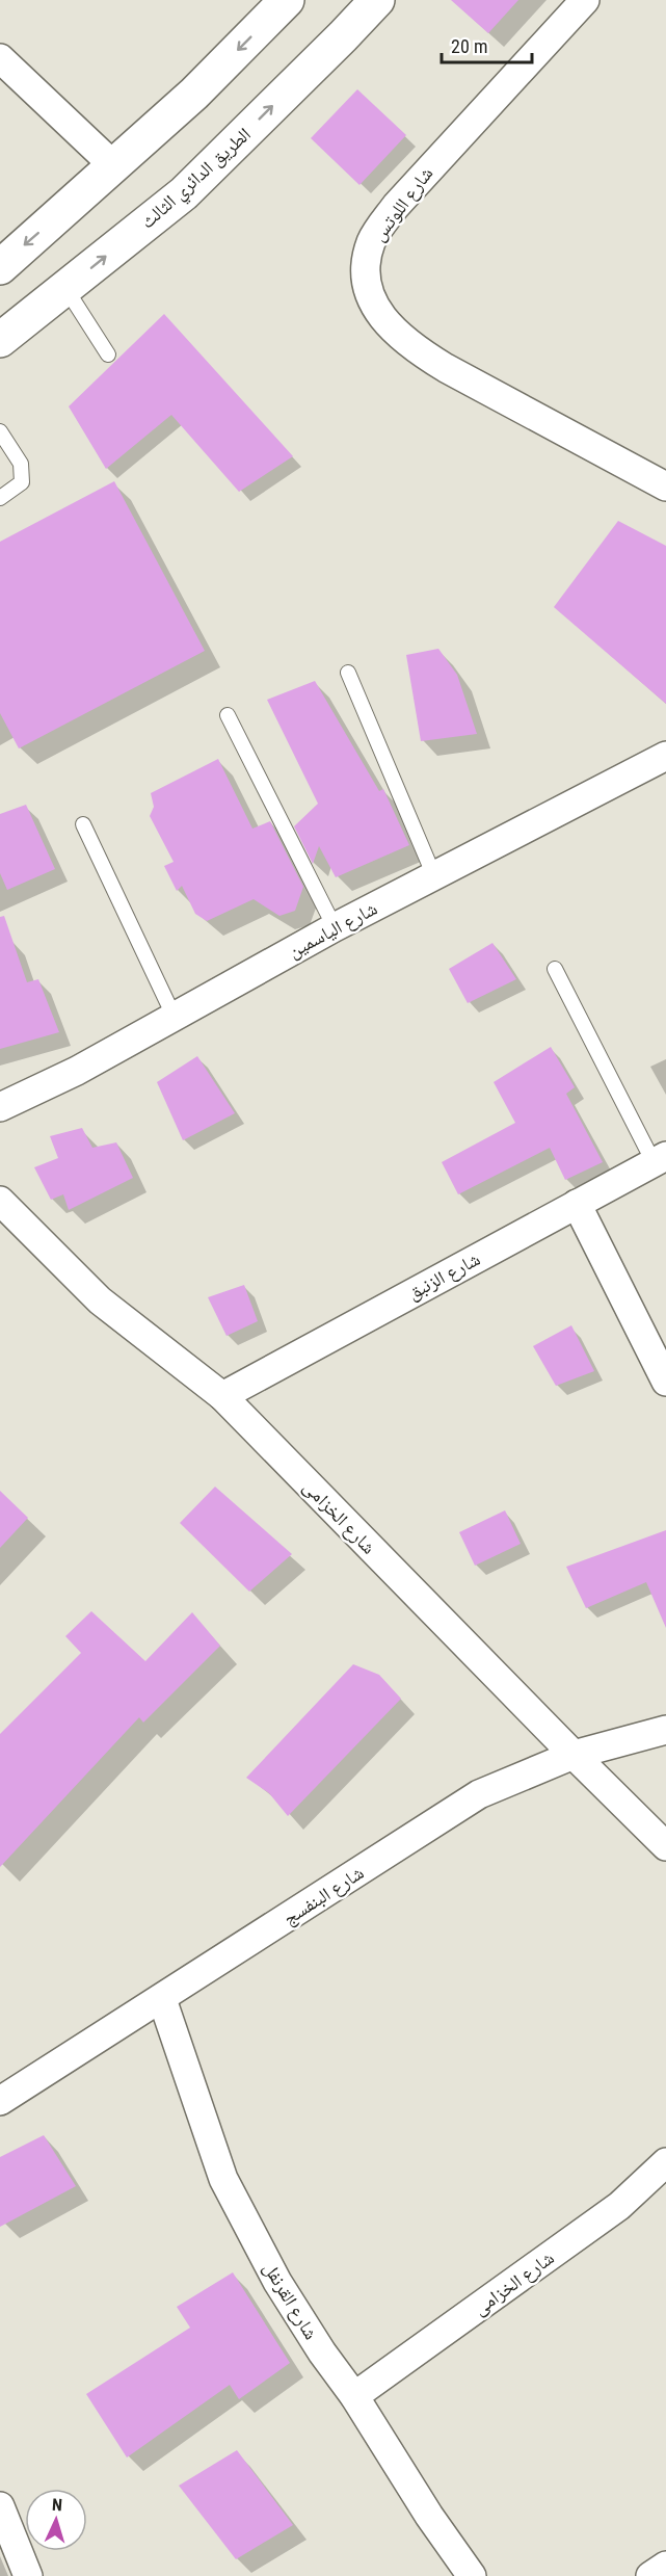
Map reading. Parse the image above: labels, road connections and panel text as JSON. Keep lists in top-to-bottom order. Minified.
{"streets":{"main road":["الطريق الدائري الثالث"],"street":["شارع اللوتس","شارع الياسمين","شارع الزنبق","شارع الخزامى","شارع البنفسج","شارع القرنفل"]},"crossings":[["شارع الزنبق","شارع الخزامى"],["شارع الخزامى","شارع البنفسج"],["شارع الخزامى","شارع القرنفل"],["شارع البنفسج","شارع القرنفل"]],"scale_bar":"20 m","north":"top"}
